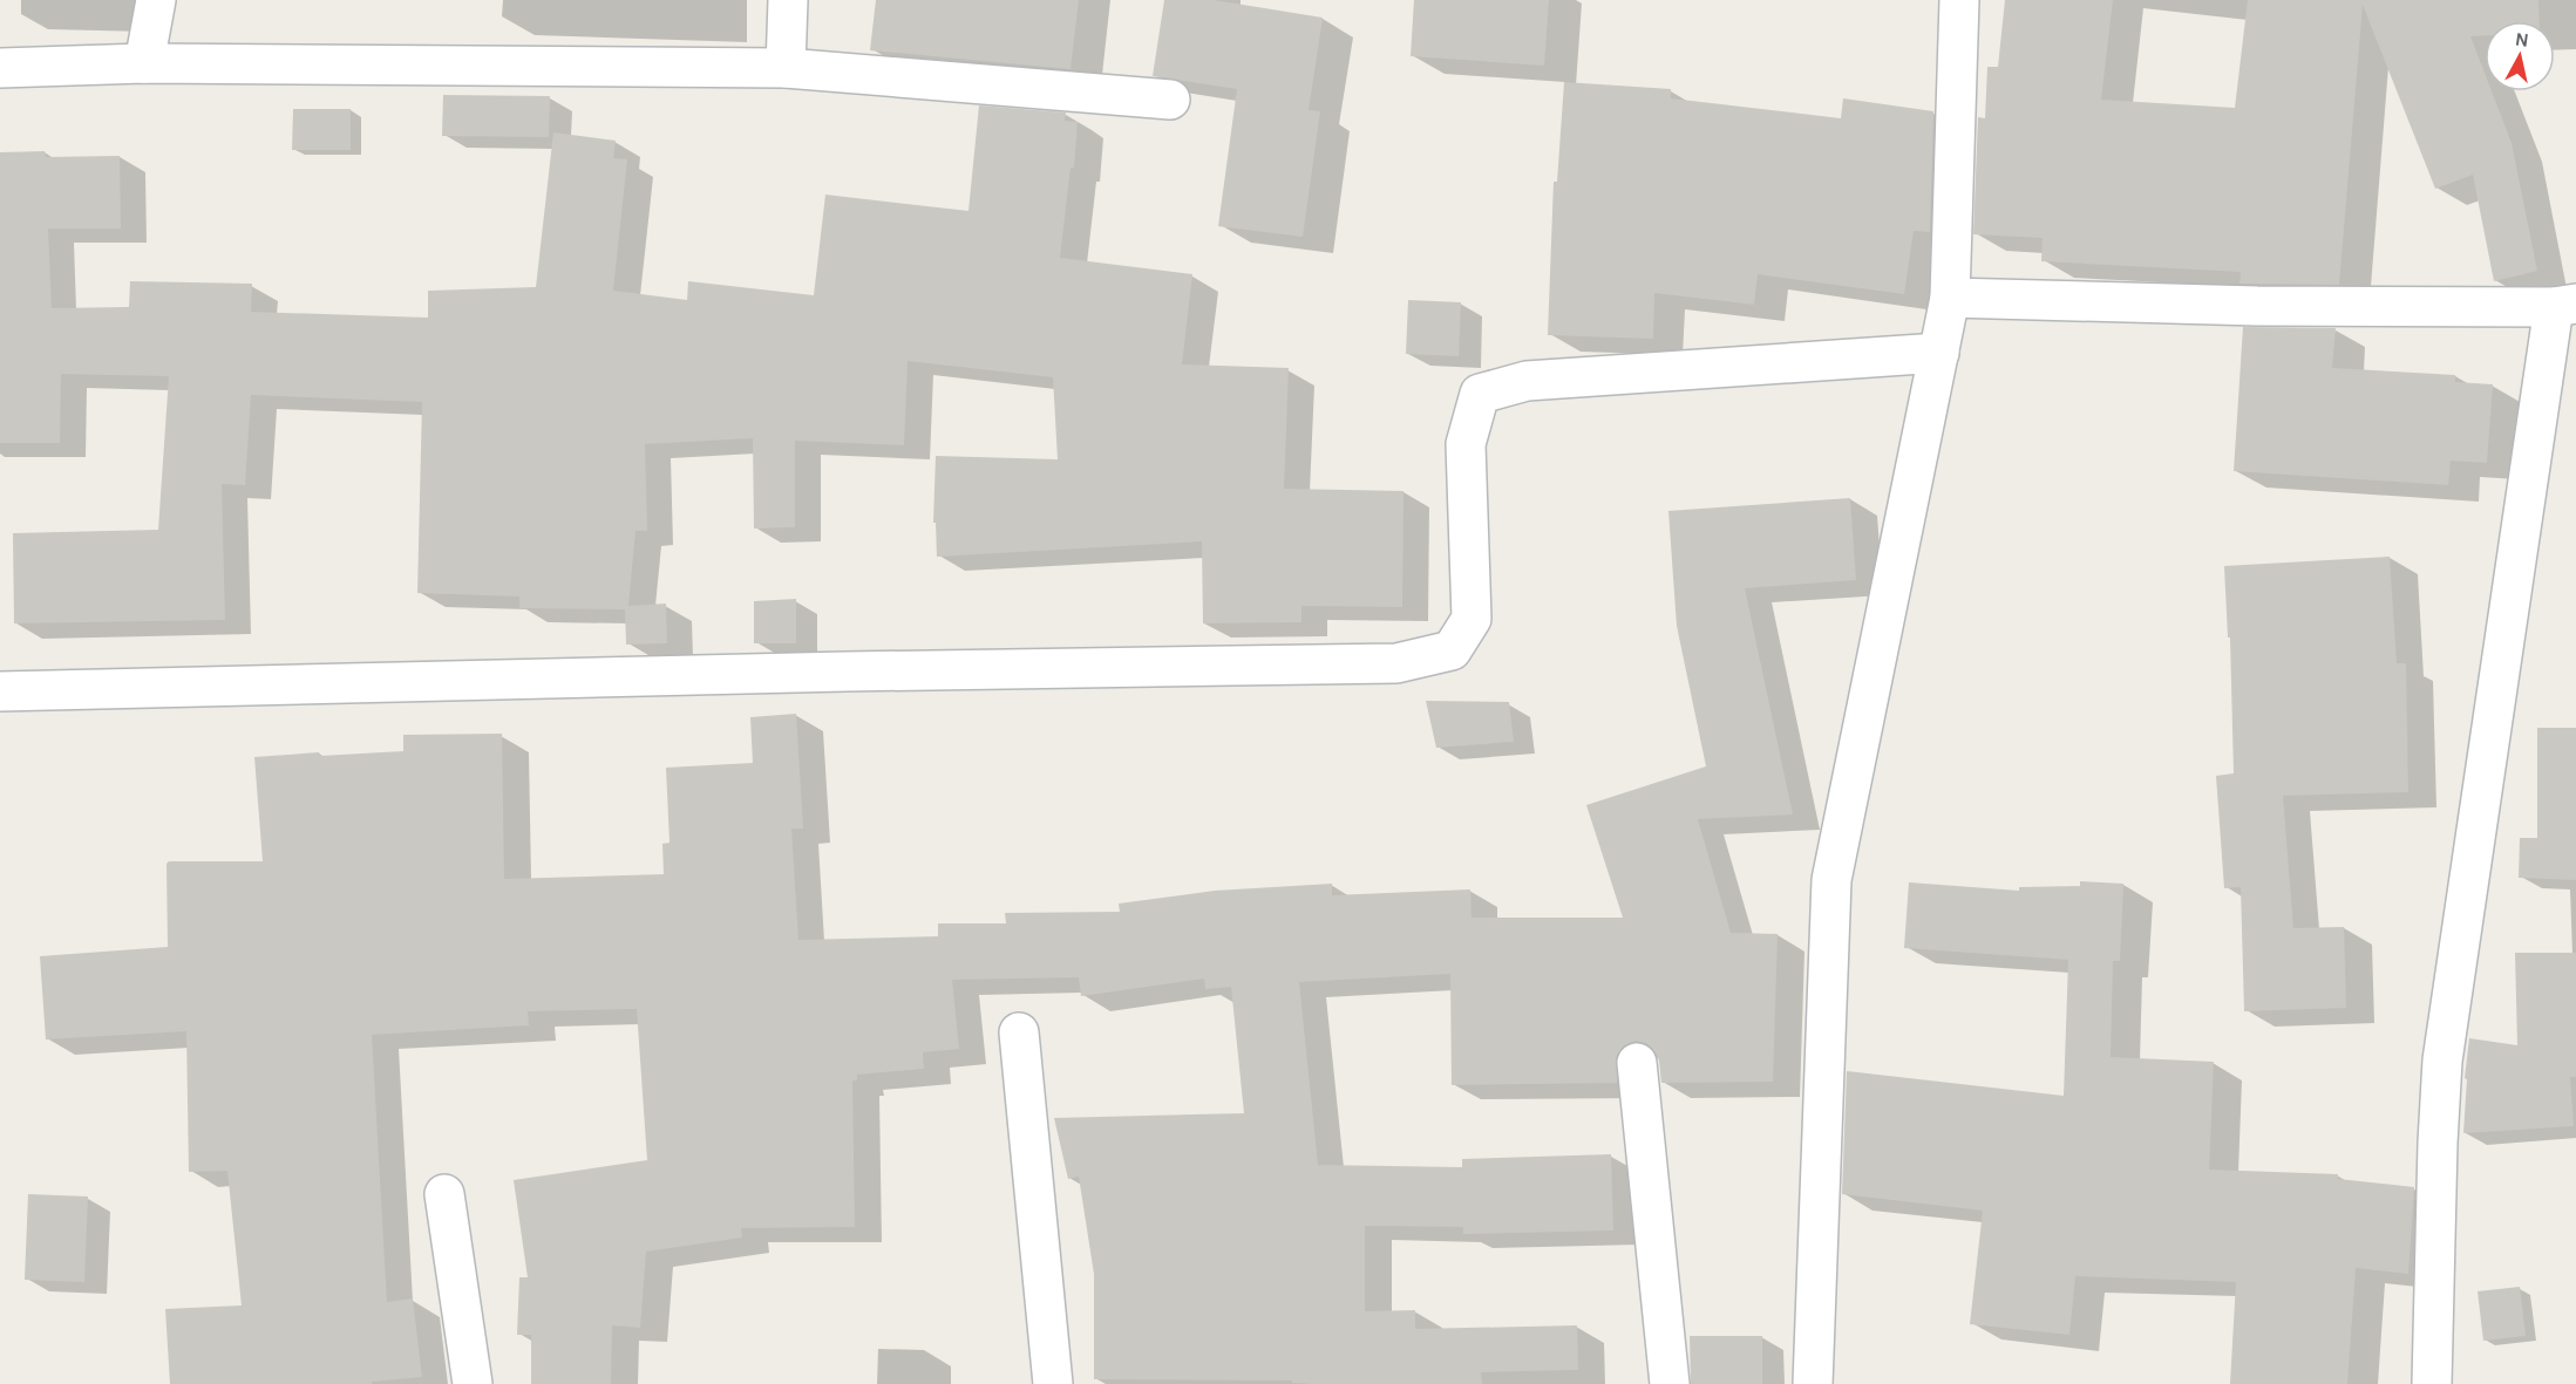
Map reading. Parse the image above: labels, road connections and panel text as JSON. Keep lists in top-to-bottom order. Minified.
{"north":"top"}
